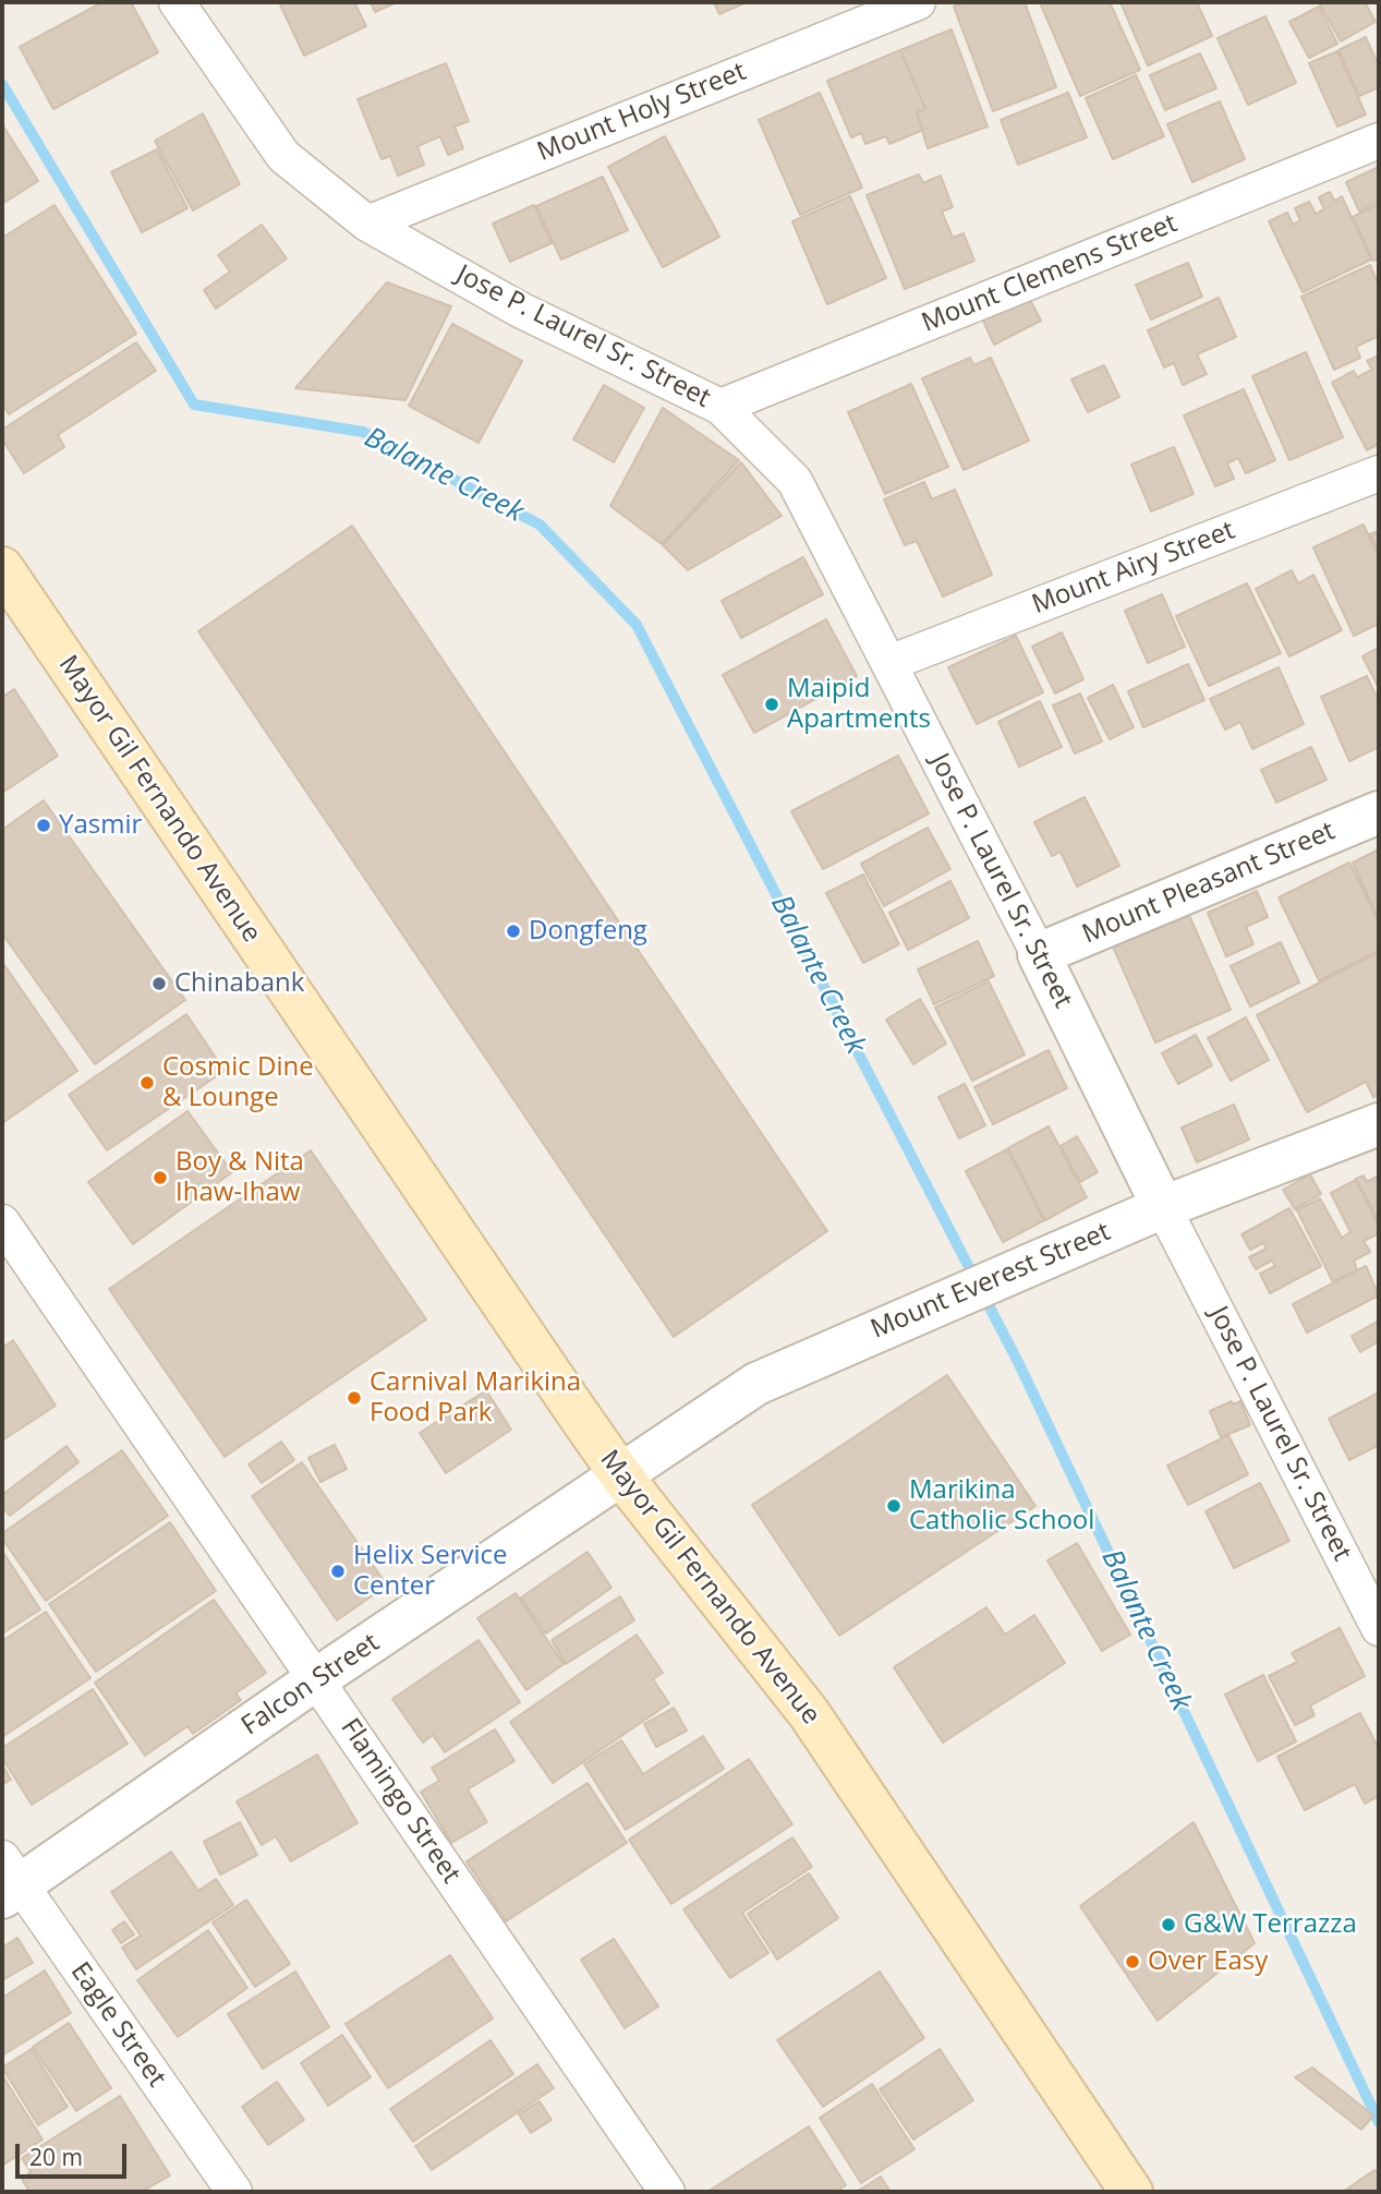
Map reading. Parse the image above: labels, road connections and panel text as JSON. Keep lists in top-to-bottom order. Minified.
{"streets":{"main road":["Mayor Gil Fernando Avenue"],"street":["Mount Holy Street","Mount Clemens Street","Jose P. Laurel Sr. Street","Mount Airy Street","Mount Pleasant Street","Mount Everest Street","Falcon Street","Flamingo Street","Eagle Street"]},"crossings":[["Mount Holy Street","Jose P. Laurel Sr. Street"],["Mount Clemens Street","Jose P. Laurel Sr. Street"],["Jose P. Laurel Sr. Street","Mount Airy Street"],["Jose P. Laurel Sr. Street","Mount Pleasant Street"],["Jose P. Laurel Sr. Street","Mount Everest Street"],["Mayor Gil Fernando Avenue","Mount Everest Street"],["Mayor Gil Fernando Avenue","Falcon Street"],["Mount Everest Street","Falcon Street"],["Falcon Street","Flamingo Street"],["Falcon Street","Eagle Street"]],"water":["Balante Creek"],"places":["Maipid Apartments","Yasmir","Dongfeng","Chinabank","Cosmic Dine & Lounge","Boy & Nita Ihaw-Ihaw","Carnival Marikina Food Park","Marikina Catholic School","Helix Service Center","G&W Terrazza","Over Easy"],"scale_bar":"20 m"}
